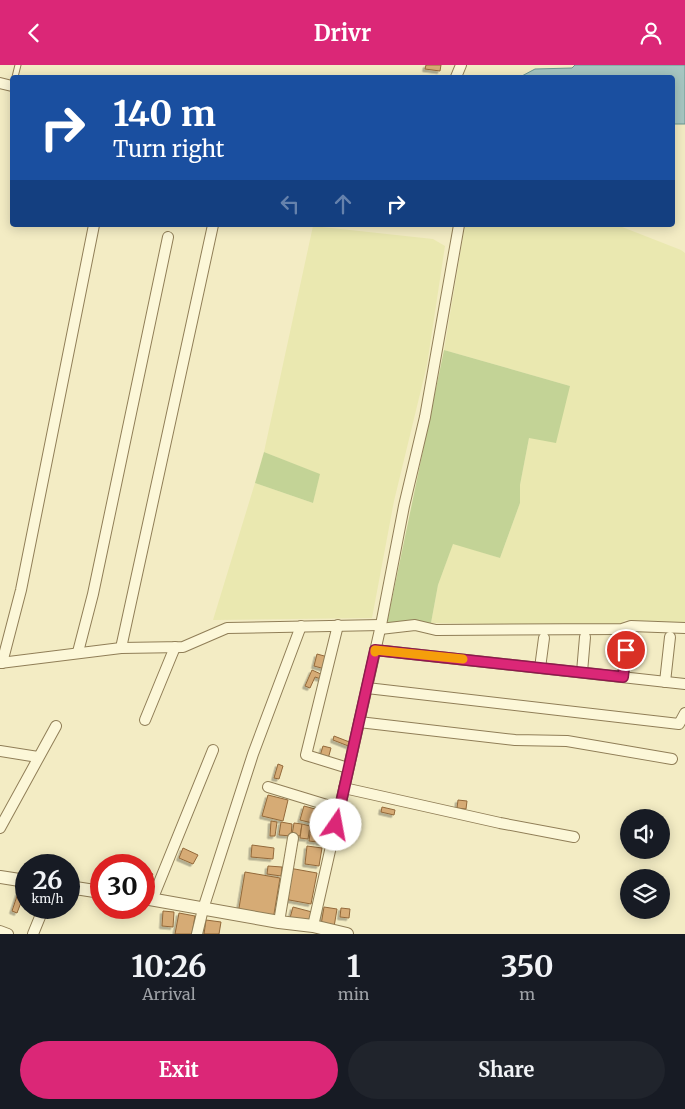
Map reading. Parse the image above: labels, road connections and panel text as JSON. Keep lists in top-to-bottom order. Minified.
{"page":{"header":"Drivr","turn":["140 m","Turn right"],"speed":"26 km/h","limit":"30","eta":["10:26","Arrival","1","min","350","m"],"buttons":["Exit","Share"]}}
